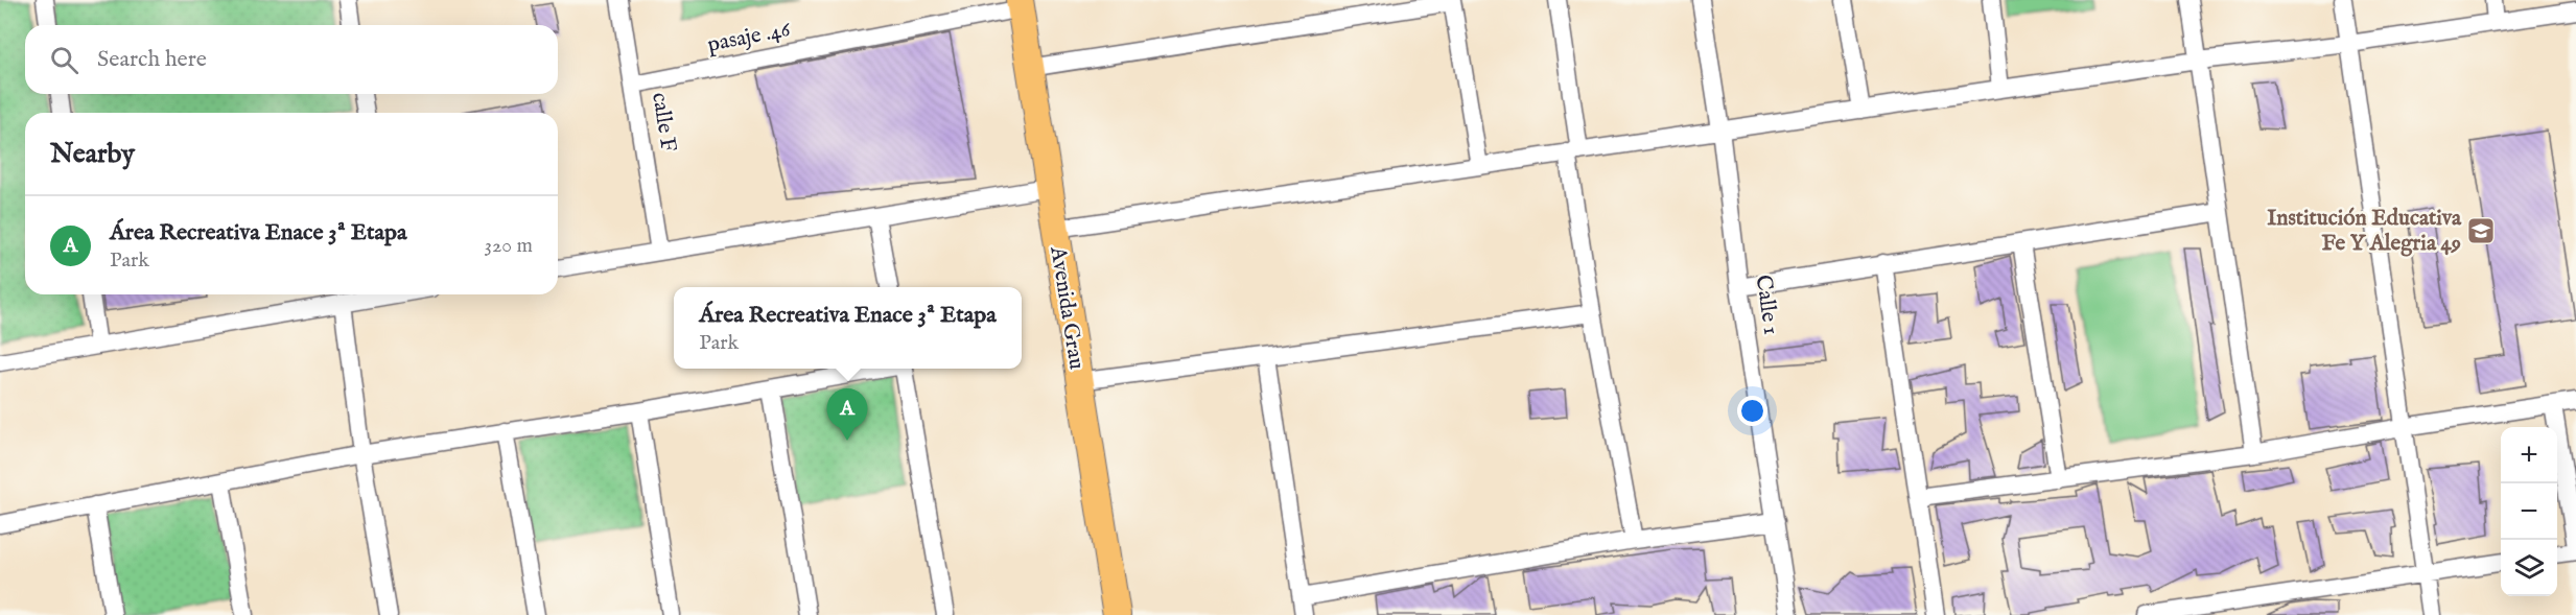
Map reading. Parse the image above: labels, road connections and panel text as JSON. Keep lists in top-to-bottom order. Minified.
{"streets":{"main road":["Avenida Grau"],"street":["pasaje .46","calle F","Calle 1"]},"crossings":[["pasaje .46","calle F"],["pasaje .46","Avenida Grau"]],"places":{"school or university":["Institución Educativa Fe Y Alegria 49"]},"page":{"search":"Search here","heading":"Nearby","list":[{"mark":"A","name":"Área Recreativa Enace 3ª Etapa","note":"Park","value":"320 m"}],"popup":["Área Recreativa Enace 3ª Etapa","Park"],"pins":"A","map_buttons":["+","−"]}}
